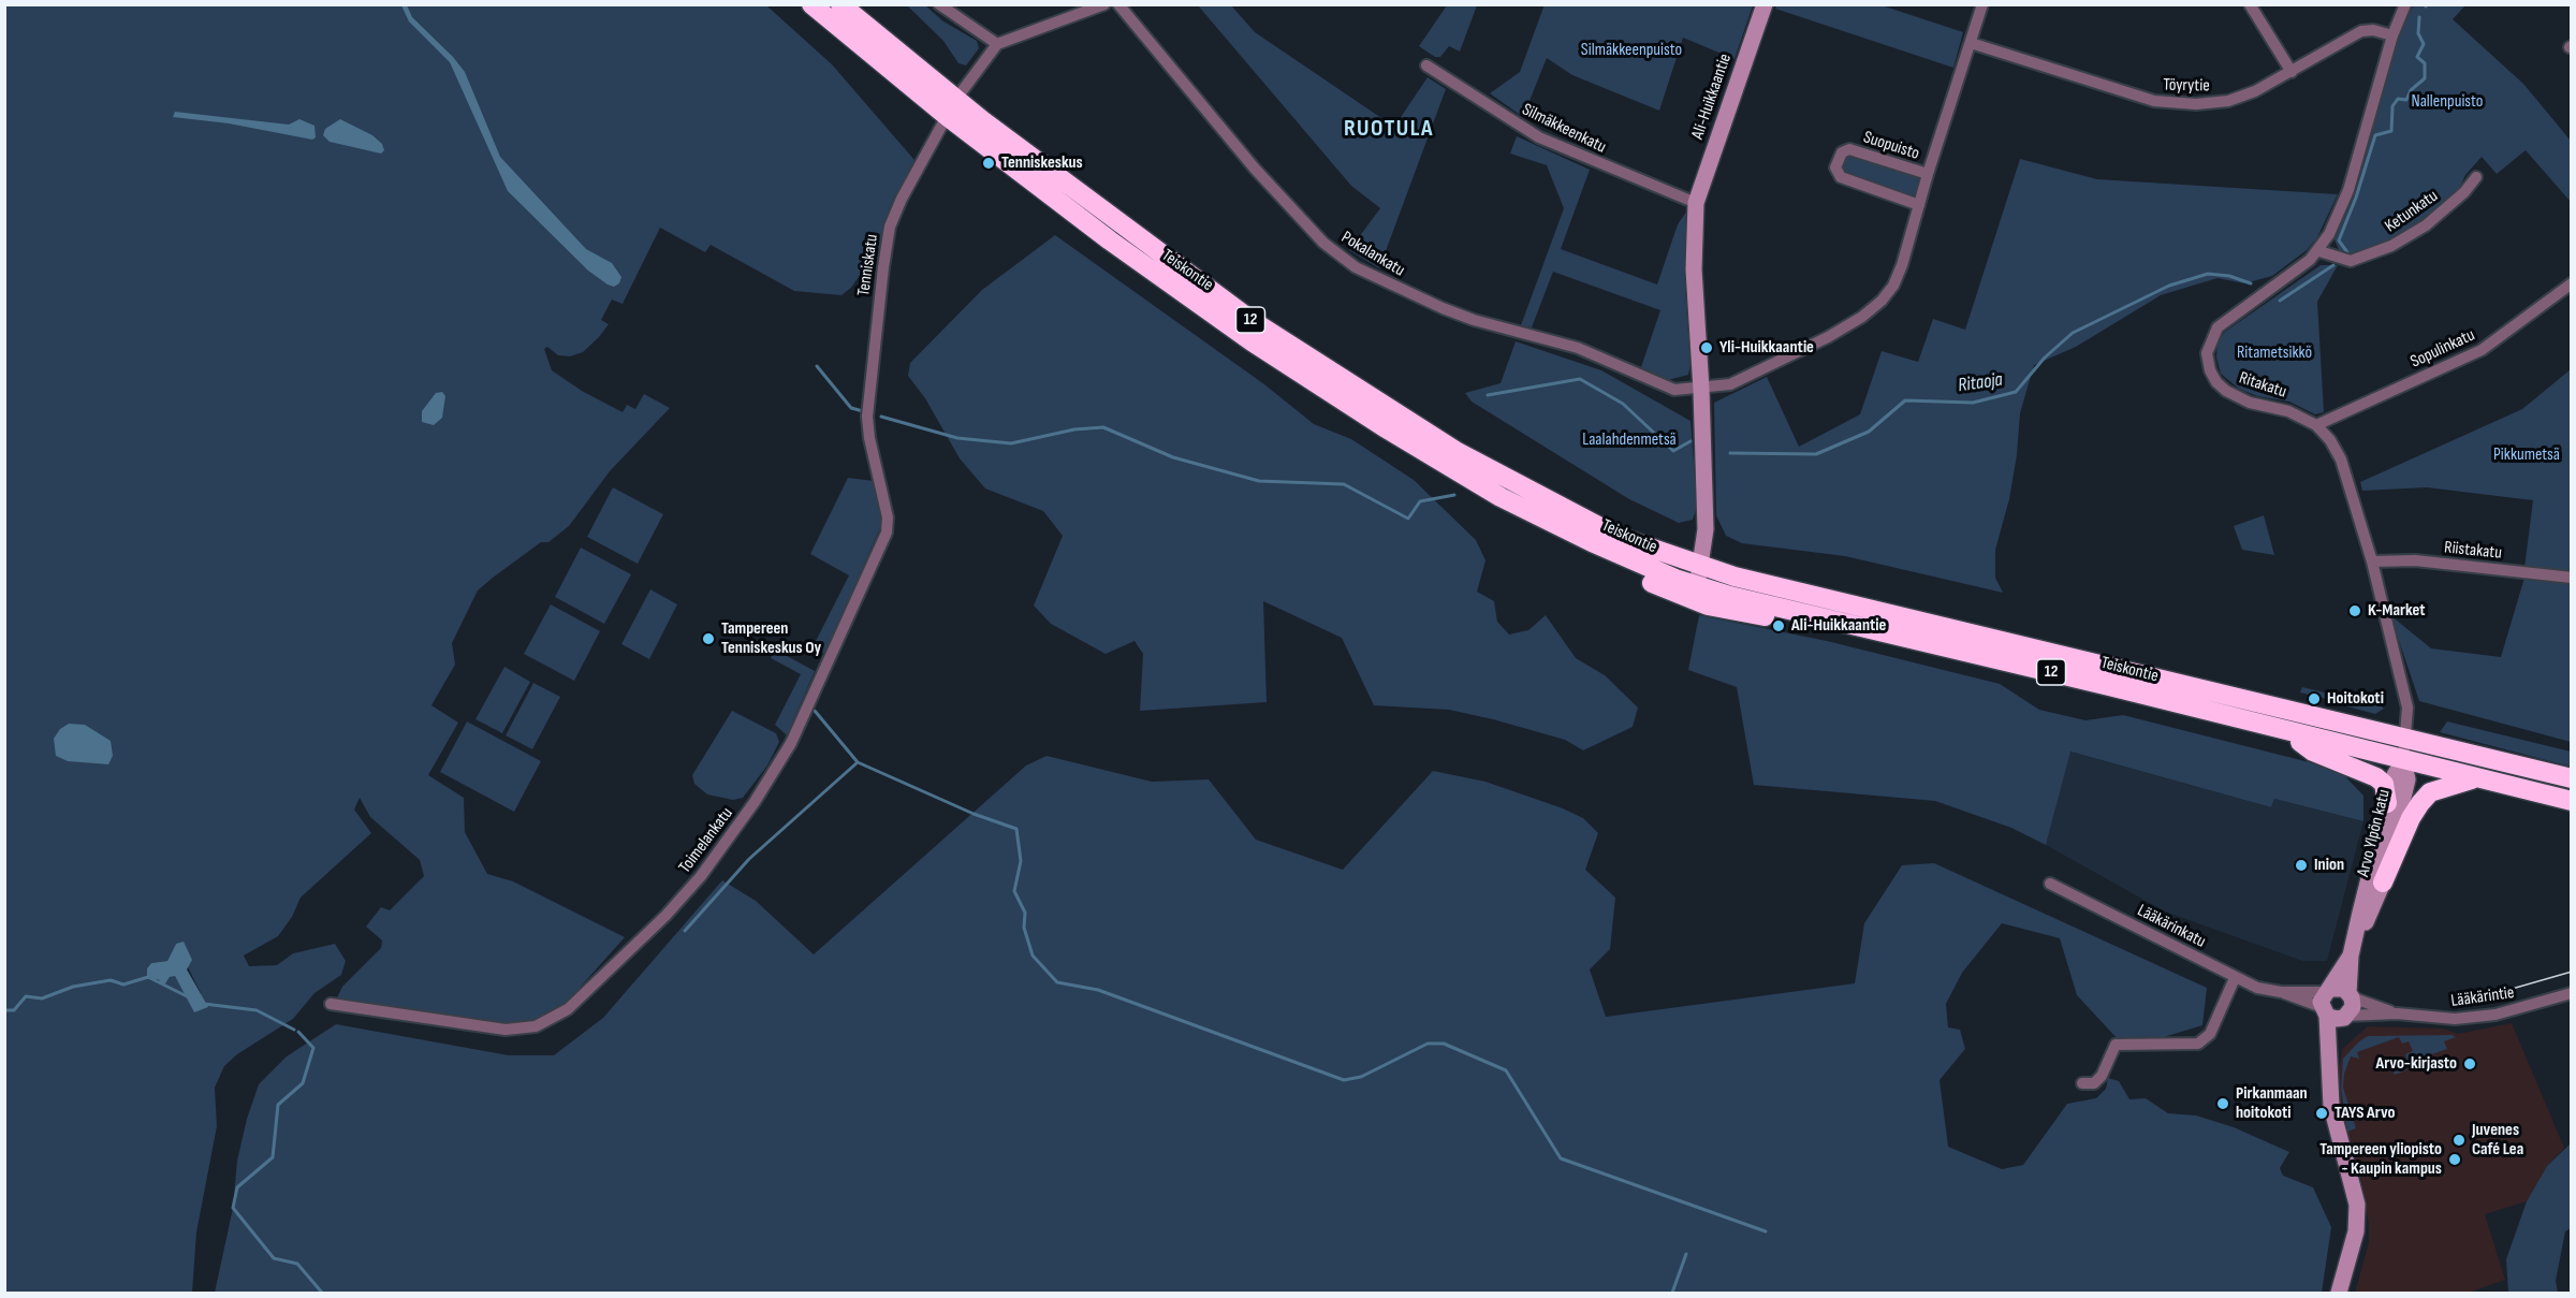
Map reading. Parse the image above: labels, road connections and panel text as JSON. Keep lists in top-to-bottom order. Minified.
{"streets":{"highway":["Teiskontie","12"],"street":["Töyrytie","Ali-Huikkaantie","Silmäkkeenkatu","Suopuisto","Ketunkatu","Pokalankatu","Tenniskatu","Sopulinkatu","Ritakatu","Riistakatu","Arvo Ylpön katu","Toimelankatu","Lääkärinkatu","Lääkärintie"]},"crossings":[["Töyrytie","Ritakatu"],["Ali-Huikkaantie","Silmäkkeenkatu"],["Ali-Huikkaantie","Pokalankatu"],["Ali-Huikkaantie","Teiskontie"],["Ketunkatu","Ritakatu"],["Tenniskatu","Teiskontie"],["Tenniskatu","Toimelankatu"],["Teiskontie","12"],["Teiskontie","Ritakatu"],["Teiskontie","Arvo Ylpön katu"],["Sopulinkatu","Ritakatu"],["Ritakatu","Riistakatu"],["Ritakatu","Arvo Ylpön katu"],["Arvo Ylpön katu","Lääkärinkatu"],["Arvo Ylpön katu","Lääkärintie"],["Lääkärinkatu","Lääkärintie"]],"districts":["RUOTULA"],"water":["Ritaoja"],"parks":["Silmäkkeenpuisto","Nallenpuisto","Ritametsikkö","Laalahdenmetsä","Pikkumetsä"],"places":["Tenniskeskus","Yli-Huikkaantie","K-Market","Ali-Huikkaantie","Tampereen Tenniskeskus Oy","Hoitokoti","Inion","Arvo-kirjasto","Pirkanmaan hoitokoti","TAYS Arvo","Juvenes Café Lea","Tampereen yliopisto - Kaupin kampus"]}
